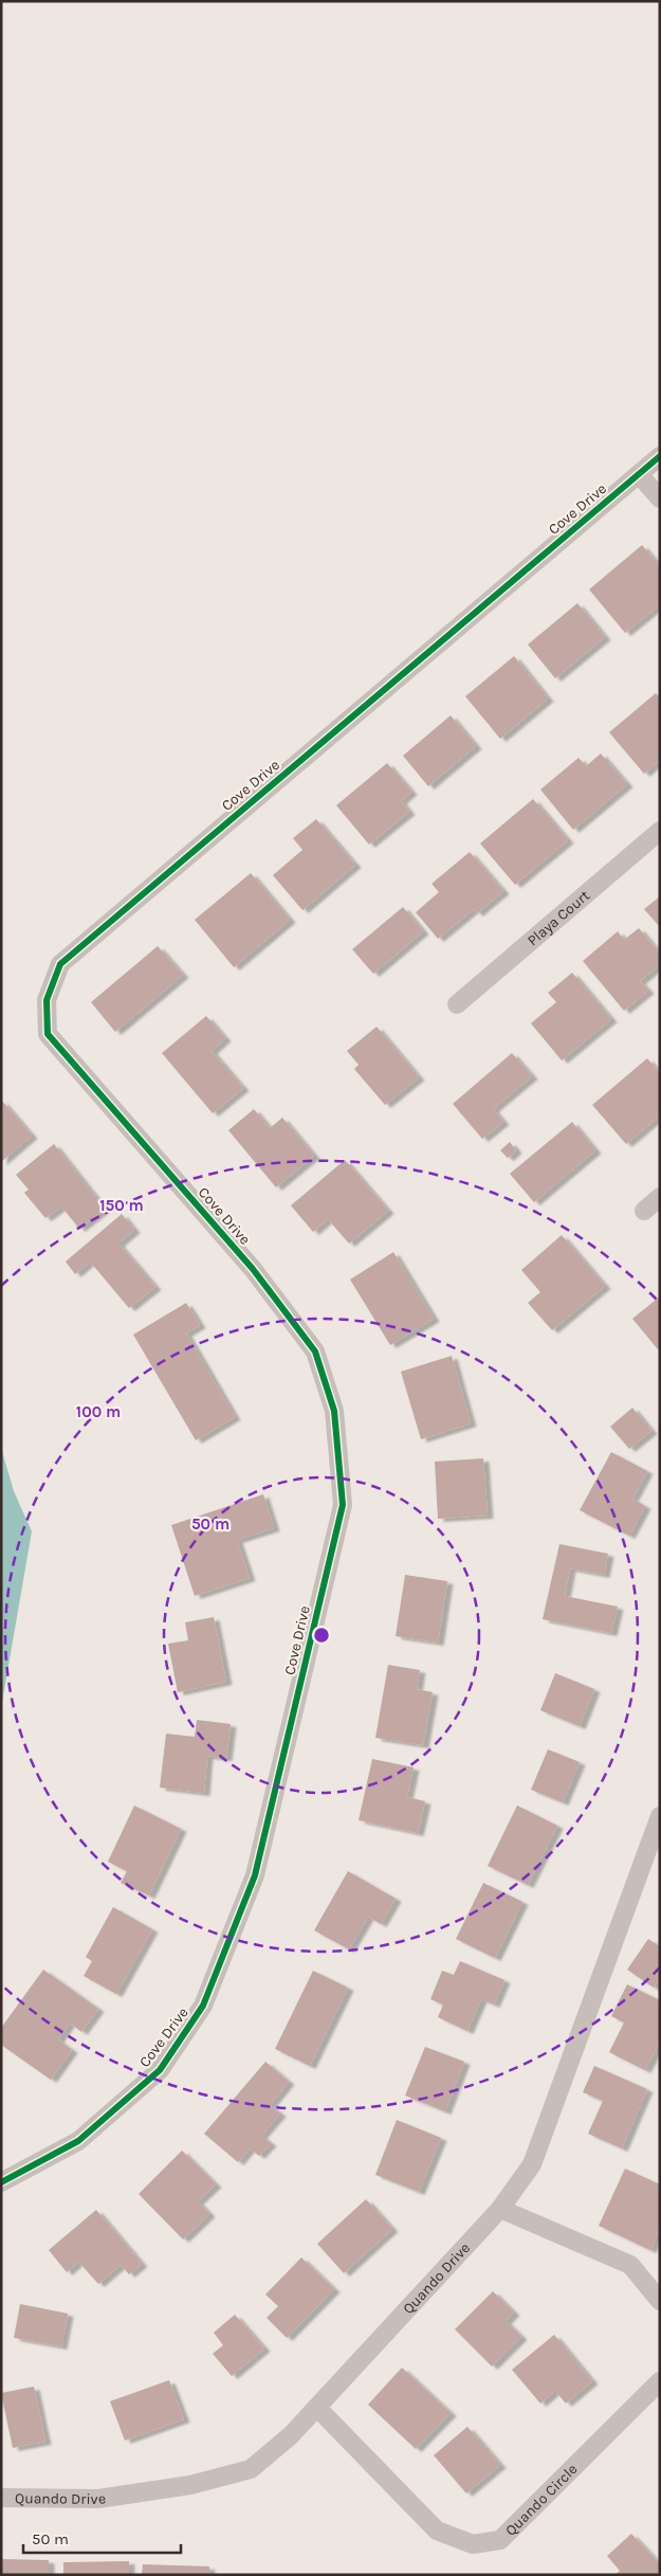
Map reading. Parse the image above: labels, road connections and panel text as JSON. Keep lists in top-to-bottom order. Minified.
{"streets":{"street":["Cove Drive","Playa Court","Quando Drive","Quando Circle"]},"crossings":[["Quando Drive","Quando Circle"]],"scale_bar":"50 m","rings":["150 m","100 m","50 m"]}
